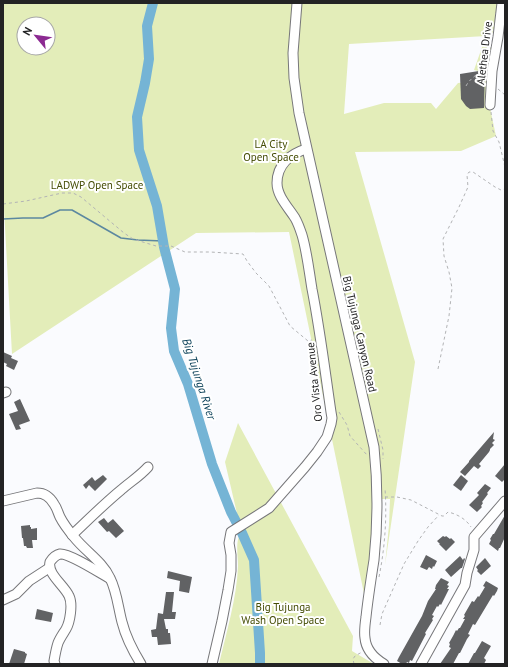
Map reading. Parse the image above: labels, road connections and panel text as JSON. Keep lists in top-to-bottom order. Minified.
{"streets":{"street":["Alethea Drive","Big Tujunga Canyon Road","Oro Vista Avenue"]},"crossings":[["Big Tujunga Canyon Road","Oro Vista Avenue"]],"water":["Big Tujunga River"],"parks":["LA City Open Space","LADWP Open Space","Big Tujunga Wash Open Space"],"north":"top left"}
